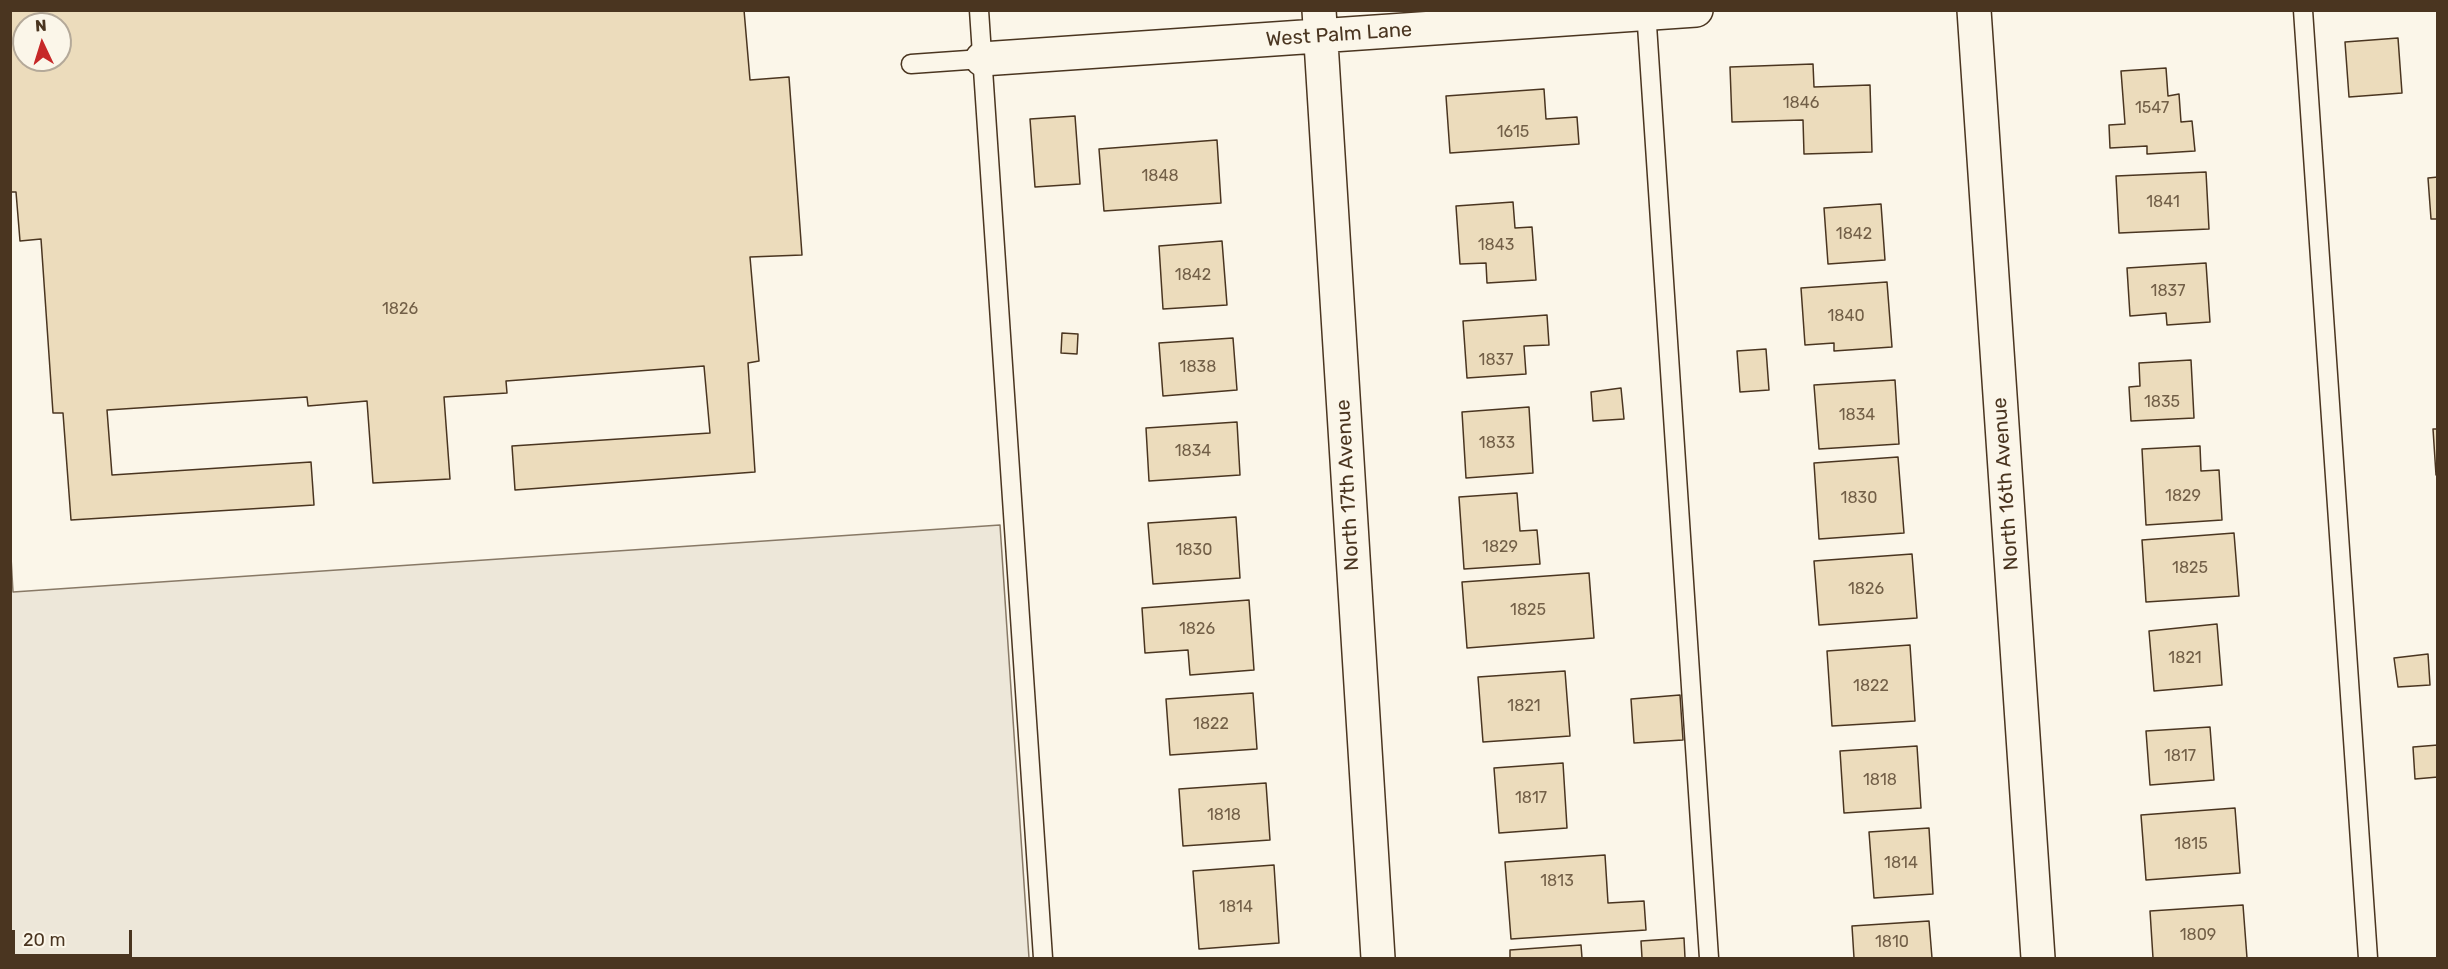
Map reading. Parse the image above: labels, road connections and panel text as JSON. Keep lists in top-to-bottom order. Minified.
{"streets":{"street":["West Palm Lane","North 16th Avenue","North 17th Avenue"]},"crossings":[["West Palm Lane","North 17th Avenue"]],"house_numbers":["1846","1547","1615","1848","1841","1842","1843","1842","1837","1826","1840","1837","1838","1835","1834","1833","1834","1829","1830","1829","1830","1825","1826","1825","1826","1821","1822","1821","1822","1817","1818","1817","1818","1815","1814","1813","1814","1809","1810"],"scale_bar":"20 m","north":"top"}
